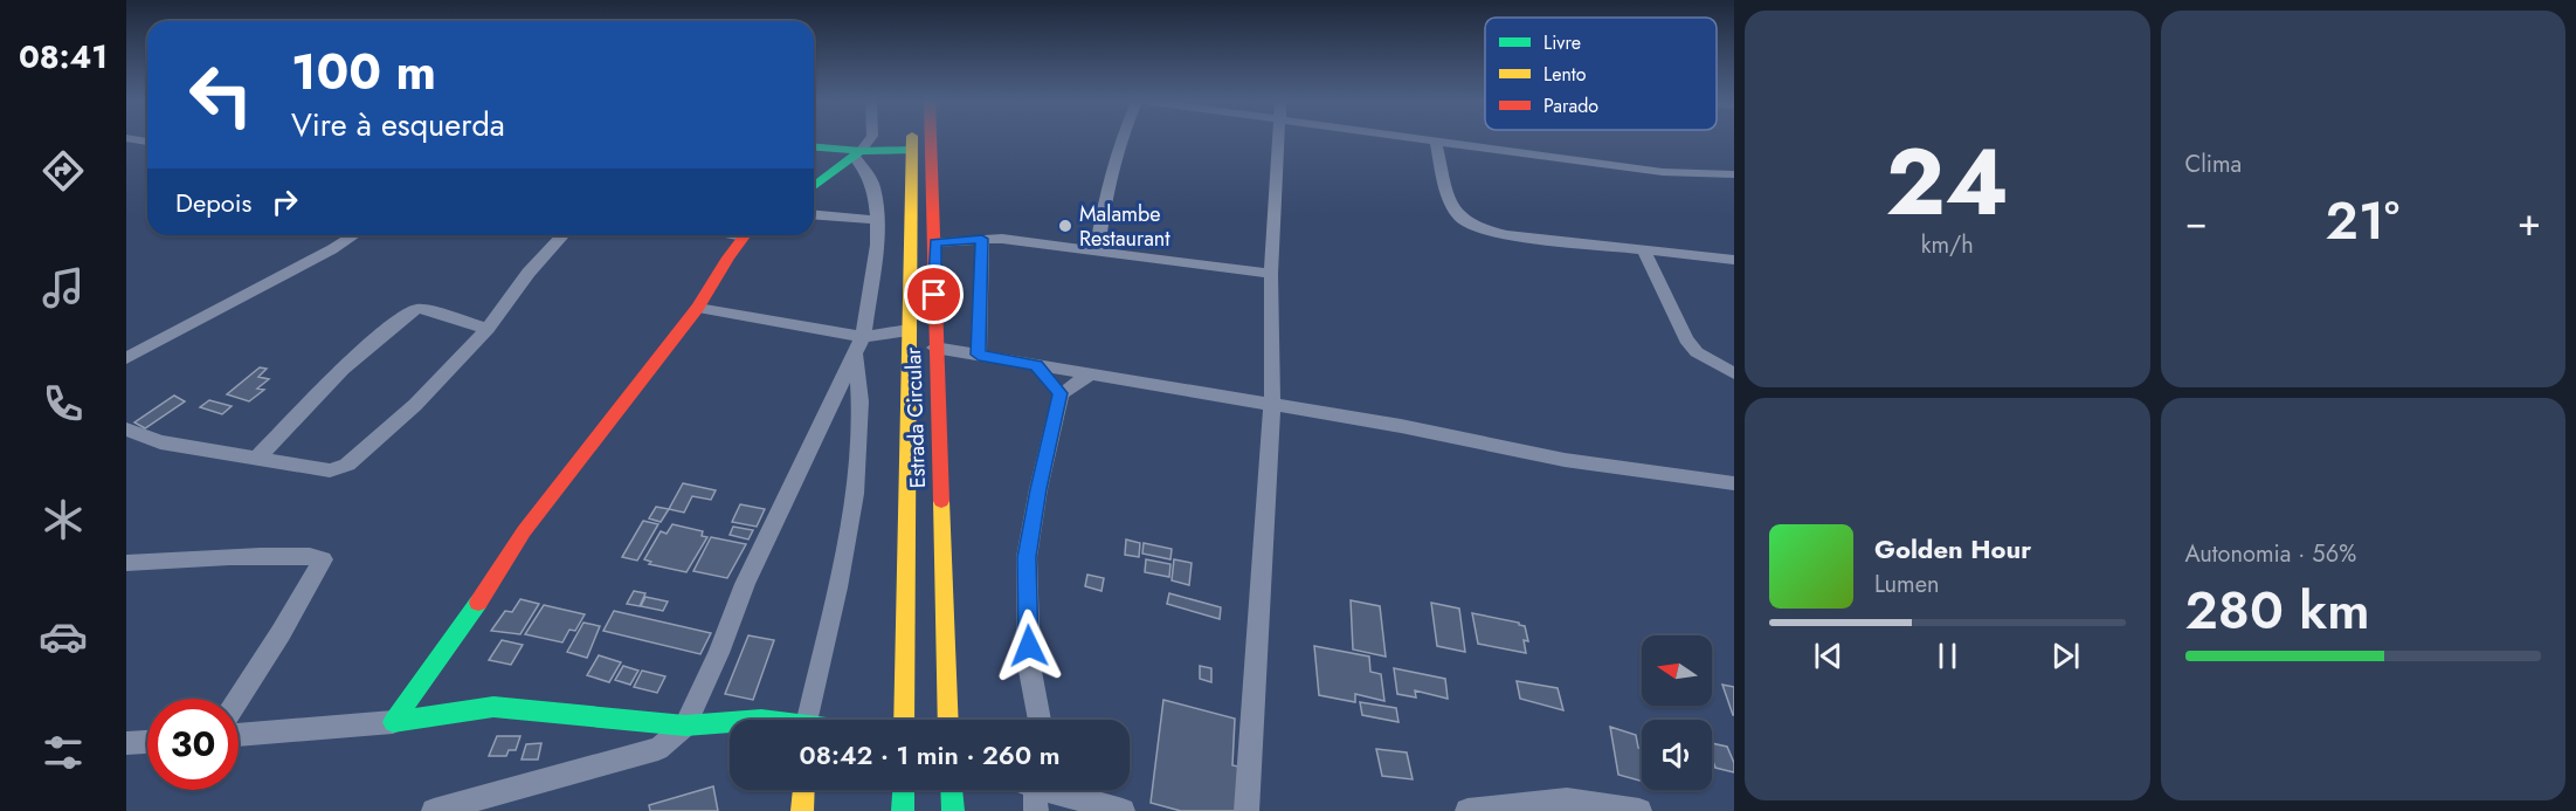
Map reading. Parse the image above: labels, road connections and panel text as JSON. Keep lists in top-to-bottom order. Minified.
{"streets":{"main road":["Estrada Circular"]},"places":["Malambe Restaurant"],"legend":["Livre","Lento","Parado"],"north":"left","page":{"tabs":"08:41","tile":[["24","km/h"],"Clima",["Autonomia · 56%","280 km"]],"turn":["100 m","Vire à esquerda"],"then":"Depois","heat":["−","21°","+"],"song":["Golden Hour","Lumen"],"limit":"30","trip":"08:42 · 1 min · 260 m"}}
